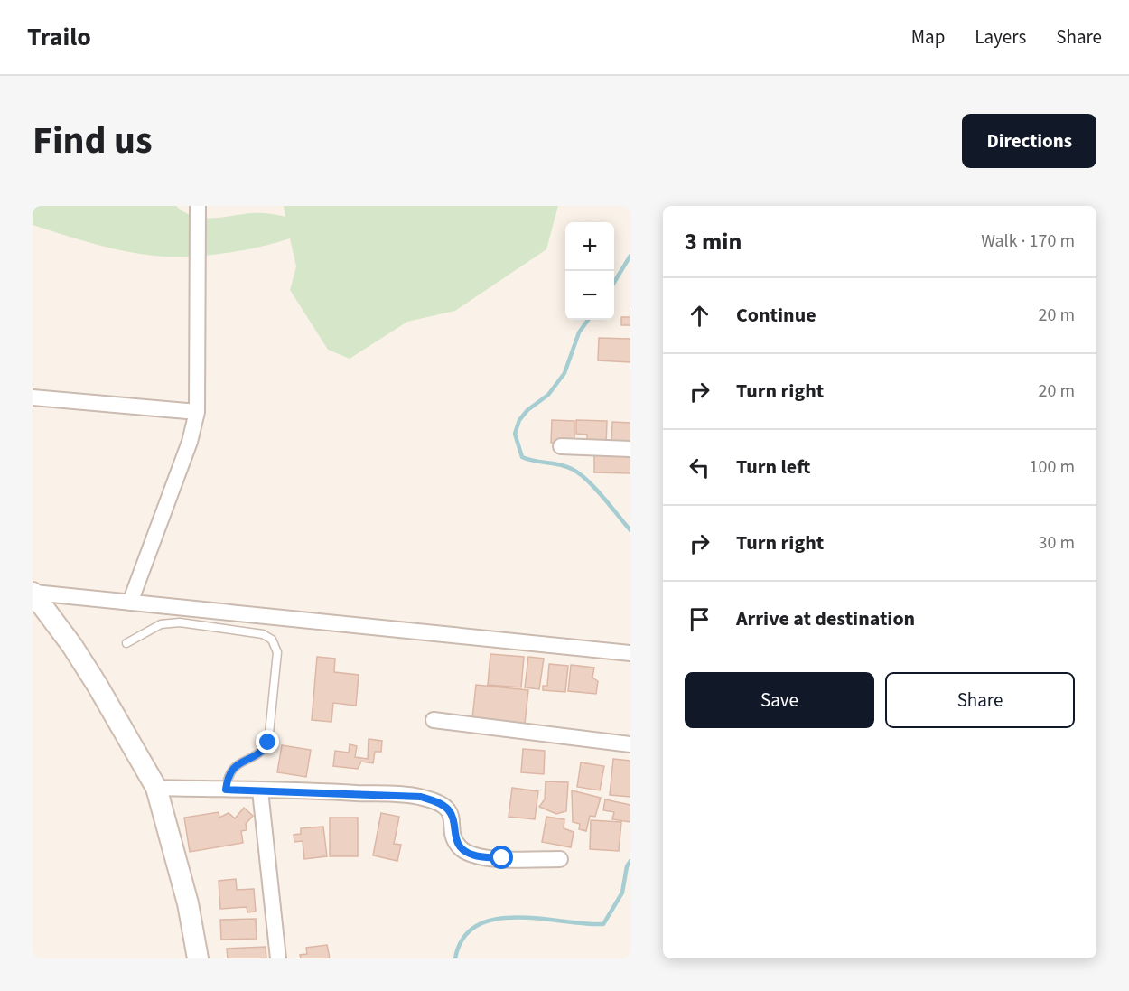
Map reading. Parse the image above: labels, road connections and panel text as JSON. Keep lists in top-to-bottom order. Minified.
{"page":{"header":"Trailo","nav":["Map","Layers","Share"],"title":"Find us","buttons":["Directions",["Save","Share"]],"heading":["3 min","Walk · 170 m"],"map_buttons":["+","−"],"list":[["Continue","20 m"],["Turn right","20 m"],["Turn left","100 m"],["Turn right","30 m"],"Arrive at destination"]}}
